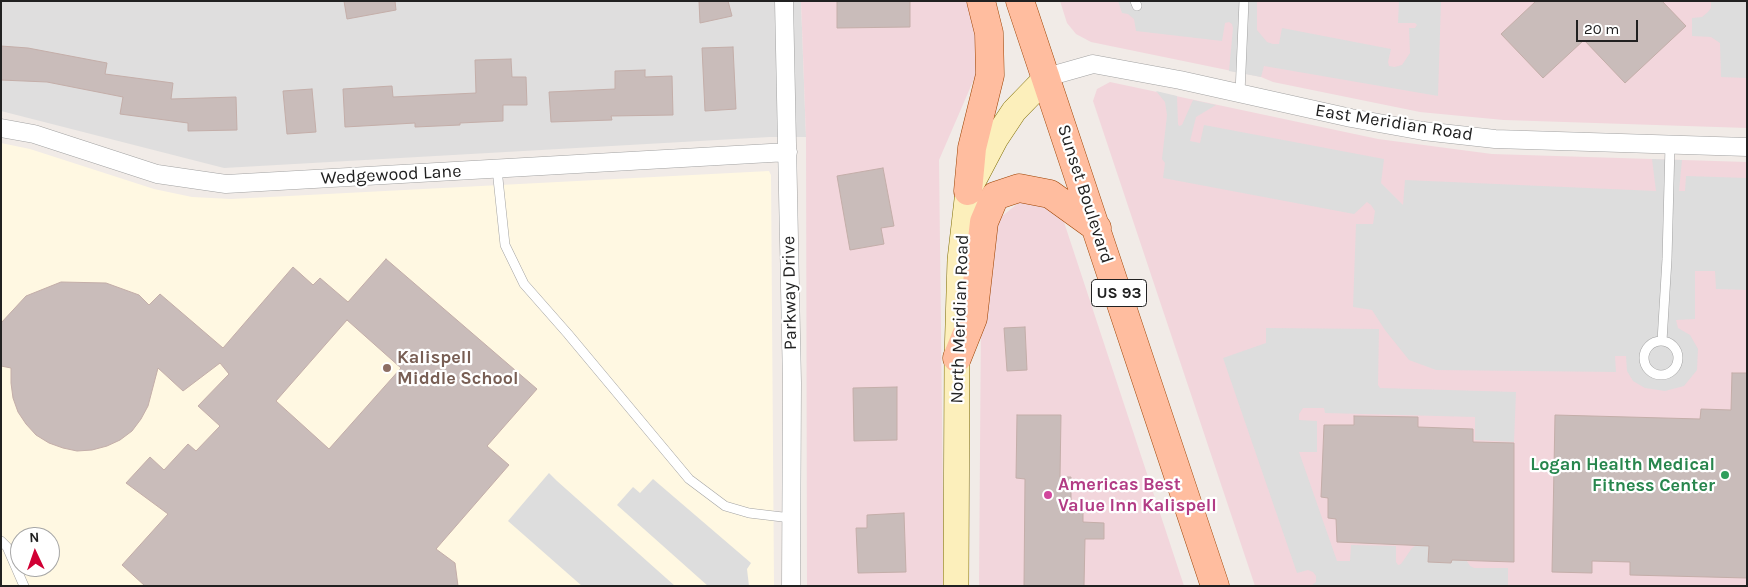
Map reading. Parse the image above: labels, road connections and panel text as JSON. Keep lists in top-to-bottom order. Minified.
{"streets":{"main road":["Sunset Boulevard","US 93","North Meridian Road"],"street":["East Meridian Road","Wedgewood Lane","Parkway Drive"]},"crossings":[["East Meridian Road","Sunset Boulevard"],["East Meridian Road","North Meridian Road"],["Wedgewood Lane","Parkway Drive"],["Sunset Boulevard","North Meridian Road"]],"places":["Kalispell Middle School","Logan Health Medical Fitness Center","Americas Best Value Inn Kalispell"],"scale_bar":"20 m","north":"top"}
